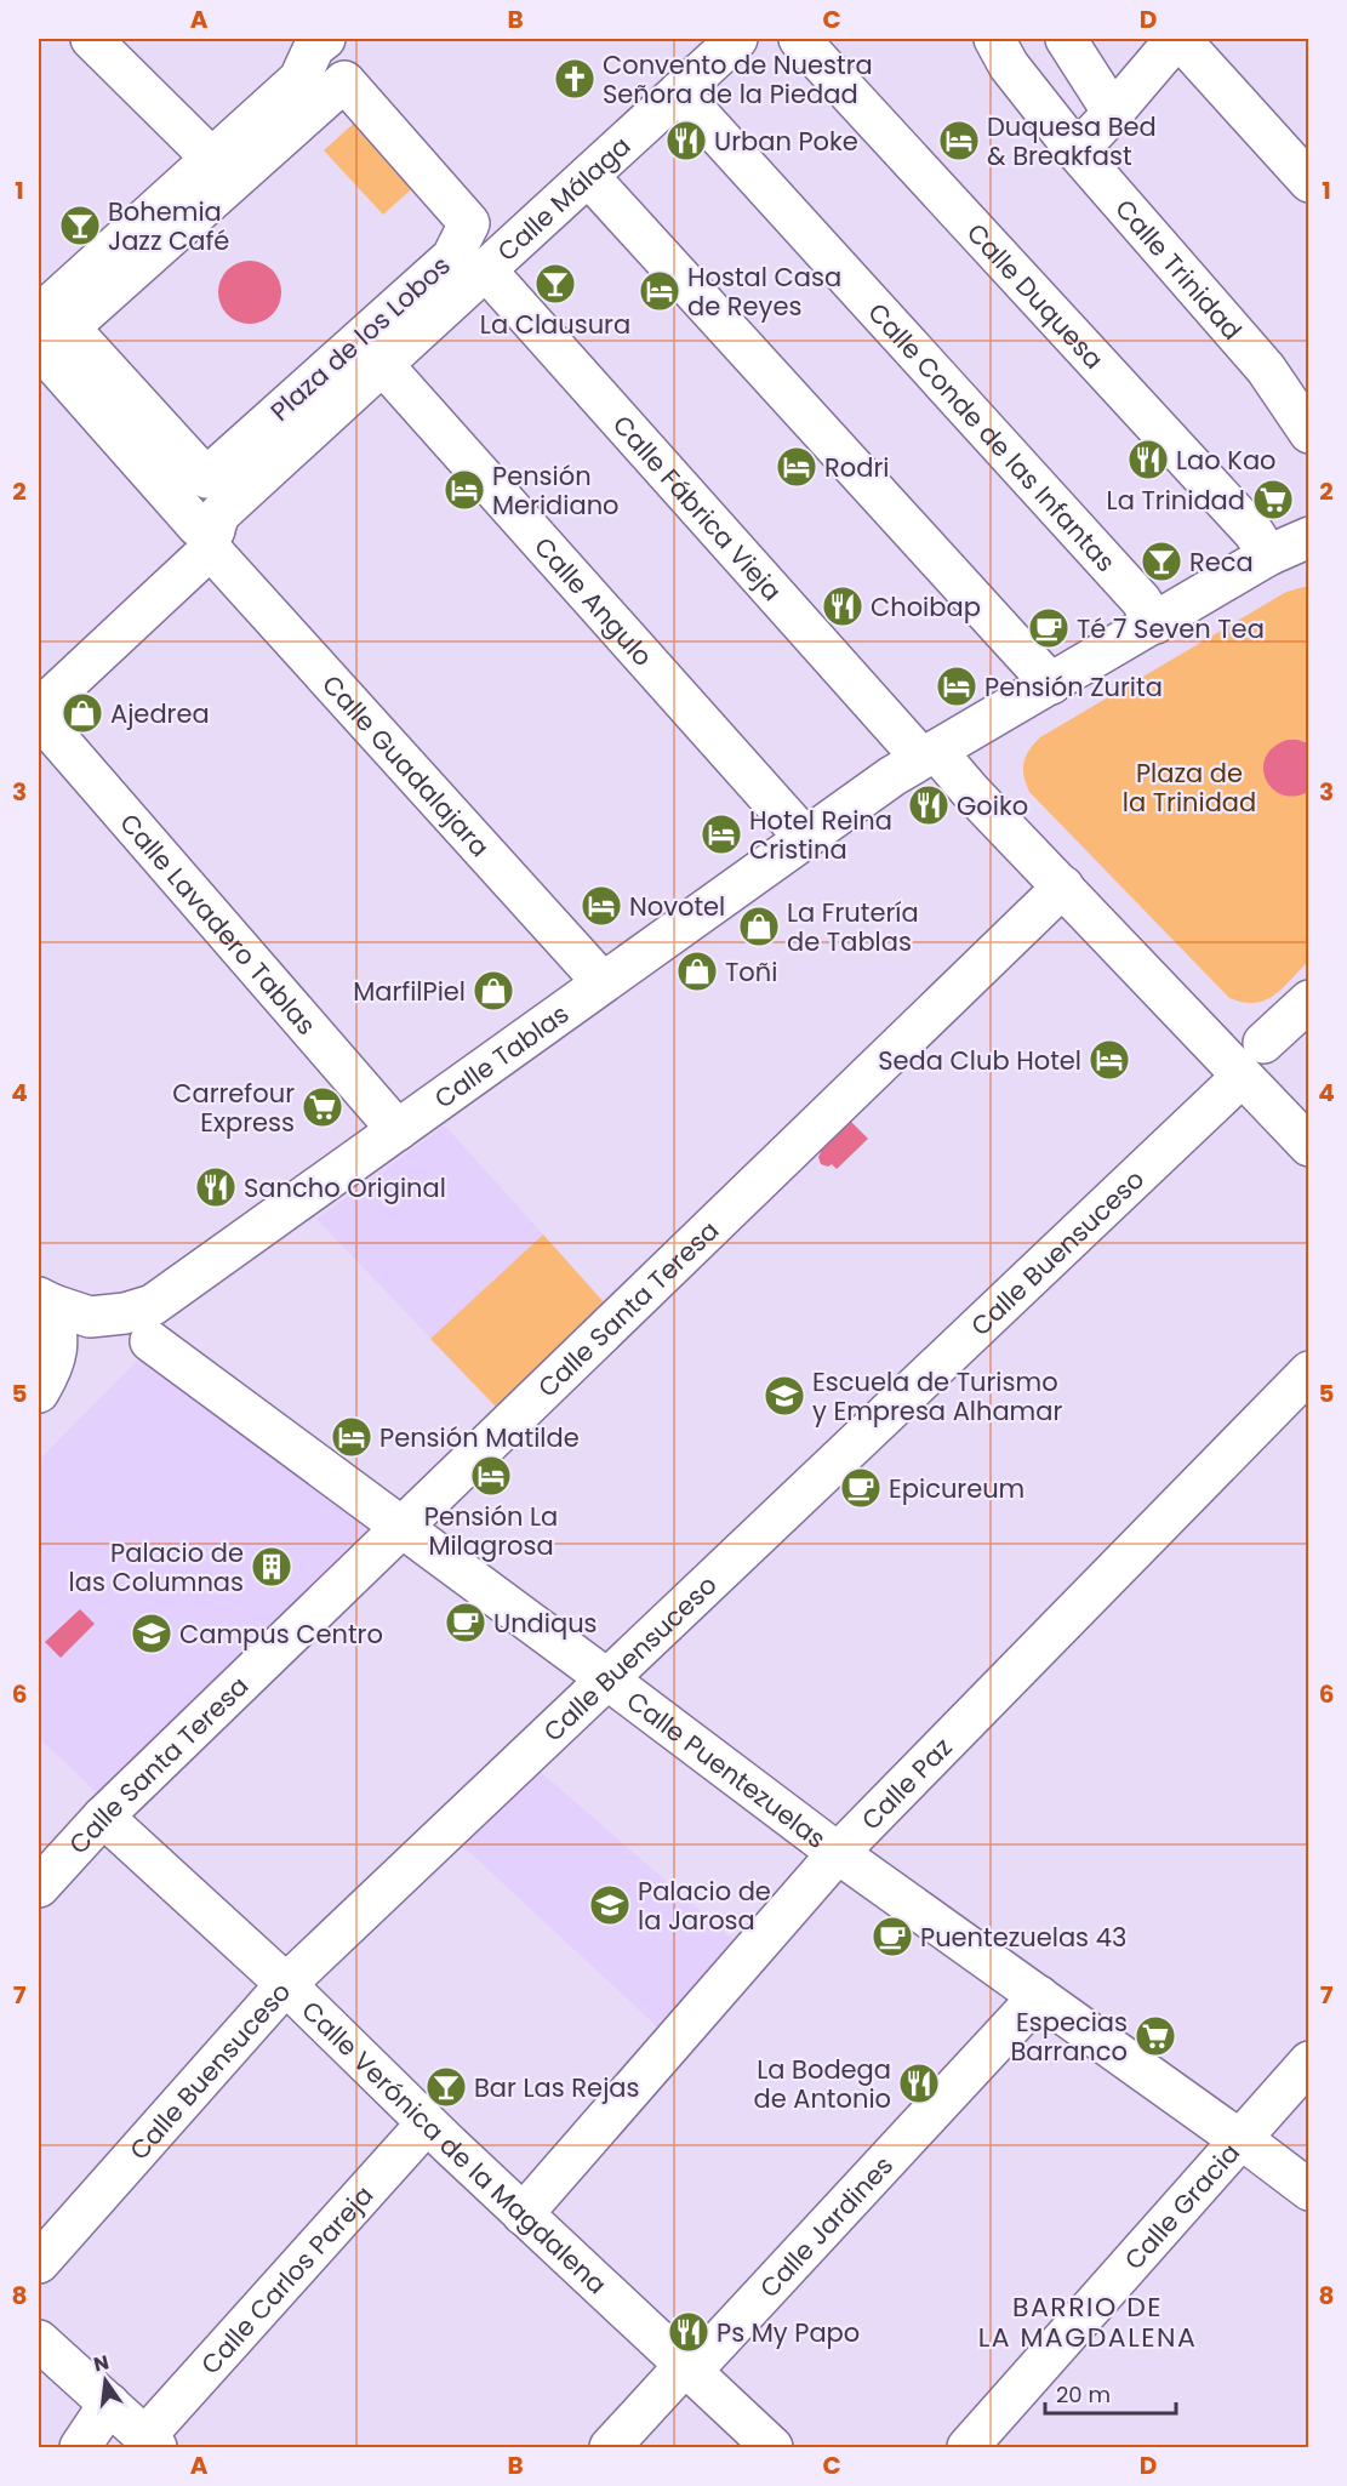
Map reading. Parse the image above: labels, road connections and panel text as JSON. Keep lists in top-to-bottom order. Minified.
{"streets":{"street":["Calle Málaga","Calle Trinidad","Calle Duquesa","Plaza de los Lobos","Calle Conde de las Infantas","Calle Fábrica Vieja","Calle Angulo","Calle Guadalajara","Calle Lavadero Tablas","Calle Tablas","Calle Buensuceso","Calle Santa Teresa","Calle Puentezuelas","Calle Paz","Calle Verónica de la Magdalena","Calle Gracia","Calle Jardines","Calle Carlos Pareja"]},"crossings":[["Calle Málaga","Plaza de los Lobos"],["Calle Málaga","Calle Conde de las Infantas"],["Calle Málaga","Calle Fábrica Vieja"],["Plaza de los Lobos","Calle Fábrica Vieja"],["Plaza de los Lobos","Calle Angulo"],["Plaza de los Lobos","Calle Guadalajara"],["Calle Fábrica Vieja","Calle Tablas"],["Calle Angulo","Calle Tablas"],["Calle Guadalajara","Calle Tablas"],["Calle Lavadero Tablas","Calle Tablas"],["Calle Buensuceso","Calle Puentezuelas"],["Calle Buensuceso","Calle Verónica de la Magdalena"],["Calle Santa Teresa","Calle Puentezuelas"],["Calle Santa Teresa","Calle Verónica de la Magdalena"],["Calle Puentezuelas","Calle Paz"],["Calle Puentezuelas","Calle Gracia"],["Calle Puentezuelas","Calle Jardines"],["Calle Paz","Calle Verónica de la Magdalena"],["Calle Verónica de la Magdalena","Calle Jardines"],["Calle Verónica de la Magdalena","Calle Carlos Pareja"]],"districts":["BARRIO DE LA MAGDALENA"],"parks":["Plaza de la Trinidad"],"places":{"church":["Convento de Nuestra Señora de la Piedad"],"restaurant":["Urban Poke","Lao Kao","Choibap","Goiko","Sancho Original","La Bodega de Antonio","Ps My Papo"],"hotel":["Duquesa Bed & Breakfast","Hostal Casa de Reyes","Rodri","Pensión Meridiano","Pensión Zurita","Hotel Reina Cristina","Novotel","Seda Club Hotel","Pensión Matilde","Pensión La Milagrosa"],"bar":["Bohemia Jazz Café","La Clausura","Reca","Bar Las Rejas"],"supermarket":["La Trinidad","Carrefour Express","Especias Barranco"],"cafe":["Té 7 Seven Tea","Epicureum","Undiqus","Puentezuelas 43"],"shop":["Ajedrea","La Frutería de Tablas","Toñi","MarfilPiel"],"school or university":["Escuela de Turismo y Empresa Alhamar","Campus Centro","Palacio de la Jarosa"],"building":["Palacio de las Columnas"]},"scale_bar":"20 m","north":"top","grid":{"columns":["A","B","C","D"],"rows":["1","2","3","4","5","6","7","8"]}}
